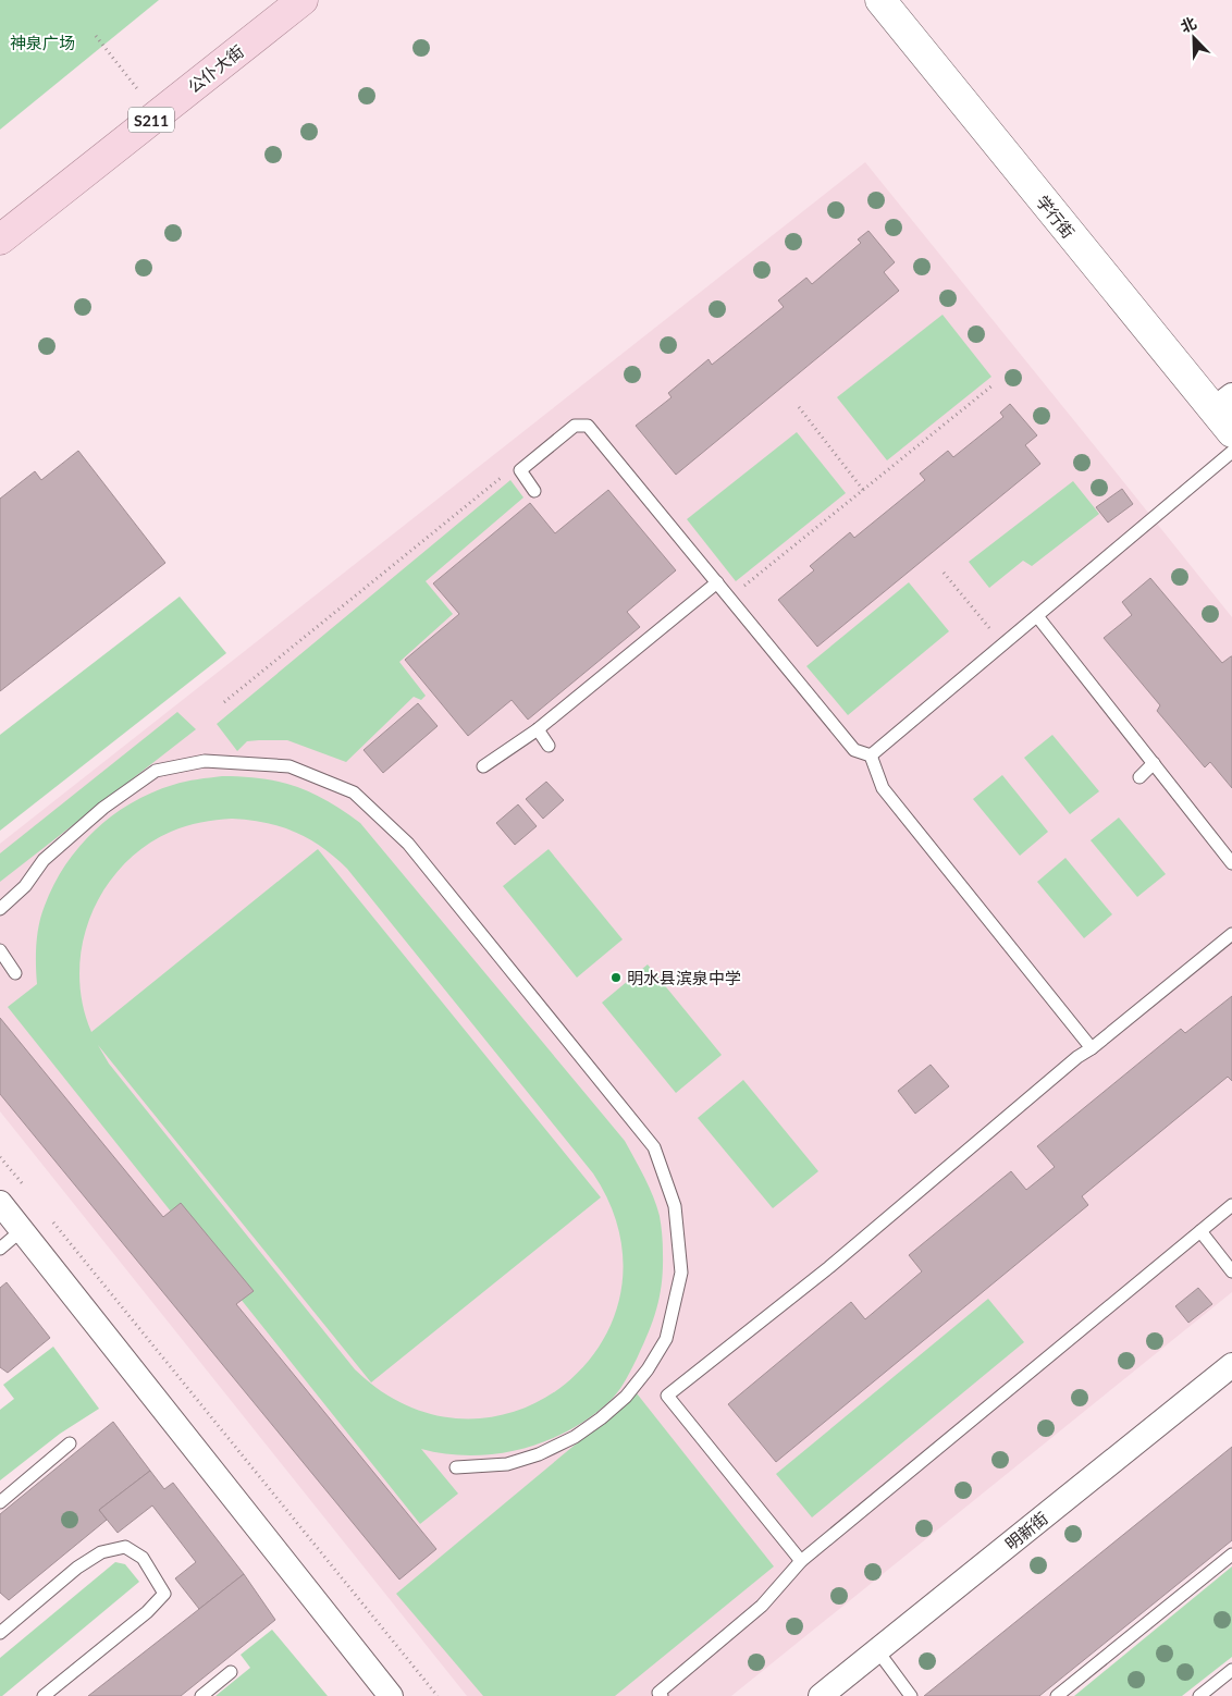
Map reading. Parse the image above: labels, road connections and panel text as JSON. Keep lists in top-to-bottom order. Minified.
{"streets":{"main road":["公仆大街","S211"],"street":["学行街","明新街"]},"parks":["神泉广场"],"places":["明水县滨泉中学"],"north":"top left"}
